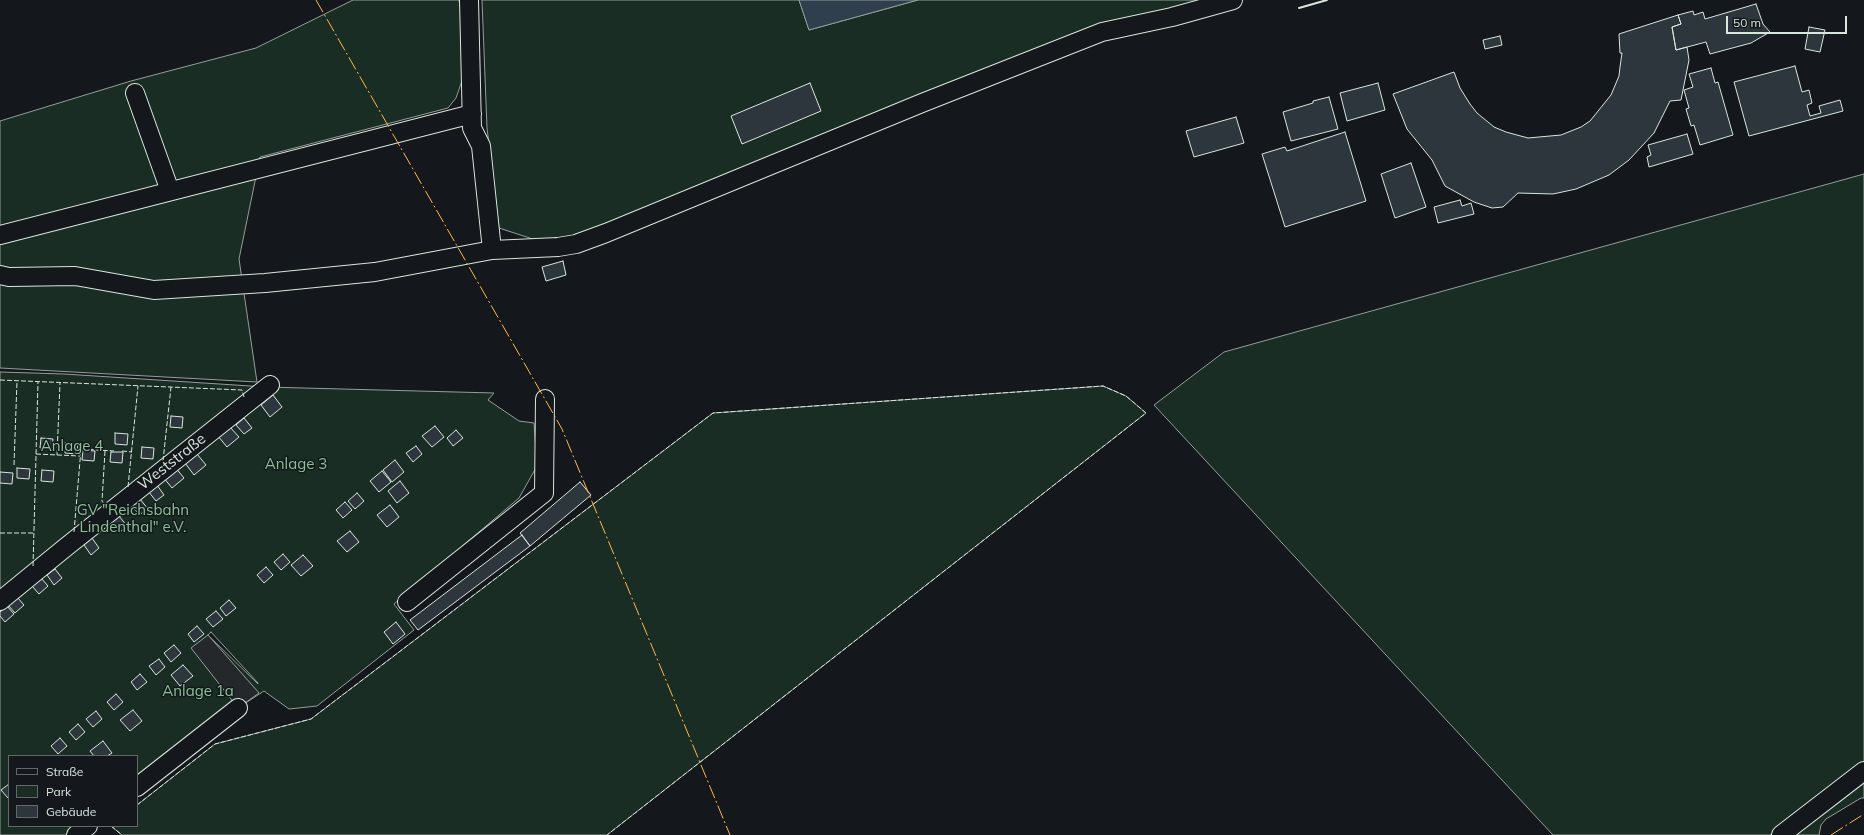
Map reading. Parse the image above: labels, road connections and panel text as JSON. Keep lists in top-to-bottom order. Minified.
{"streets":{"street":["Weststraße"]},"parks":["Anlage 4","Anlage 3","GV \"Reichsbahn Lindenthal\" e.V.","Anlage 1a"],"legend":["Straße","Park","Gebäude"],"scale_bar":"50 m"}
